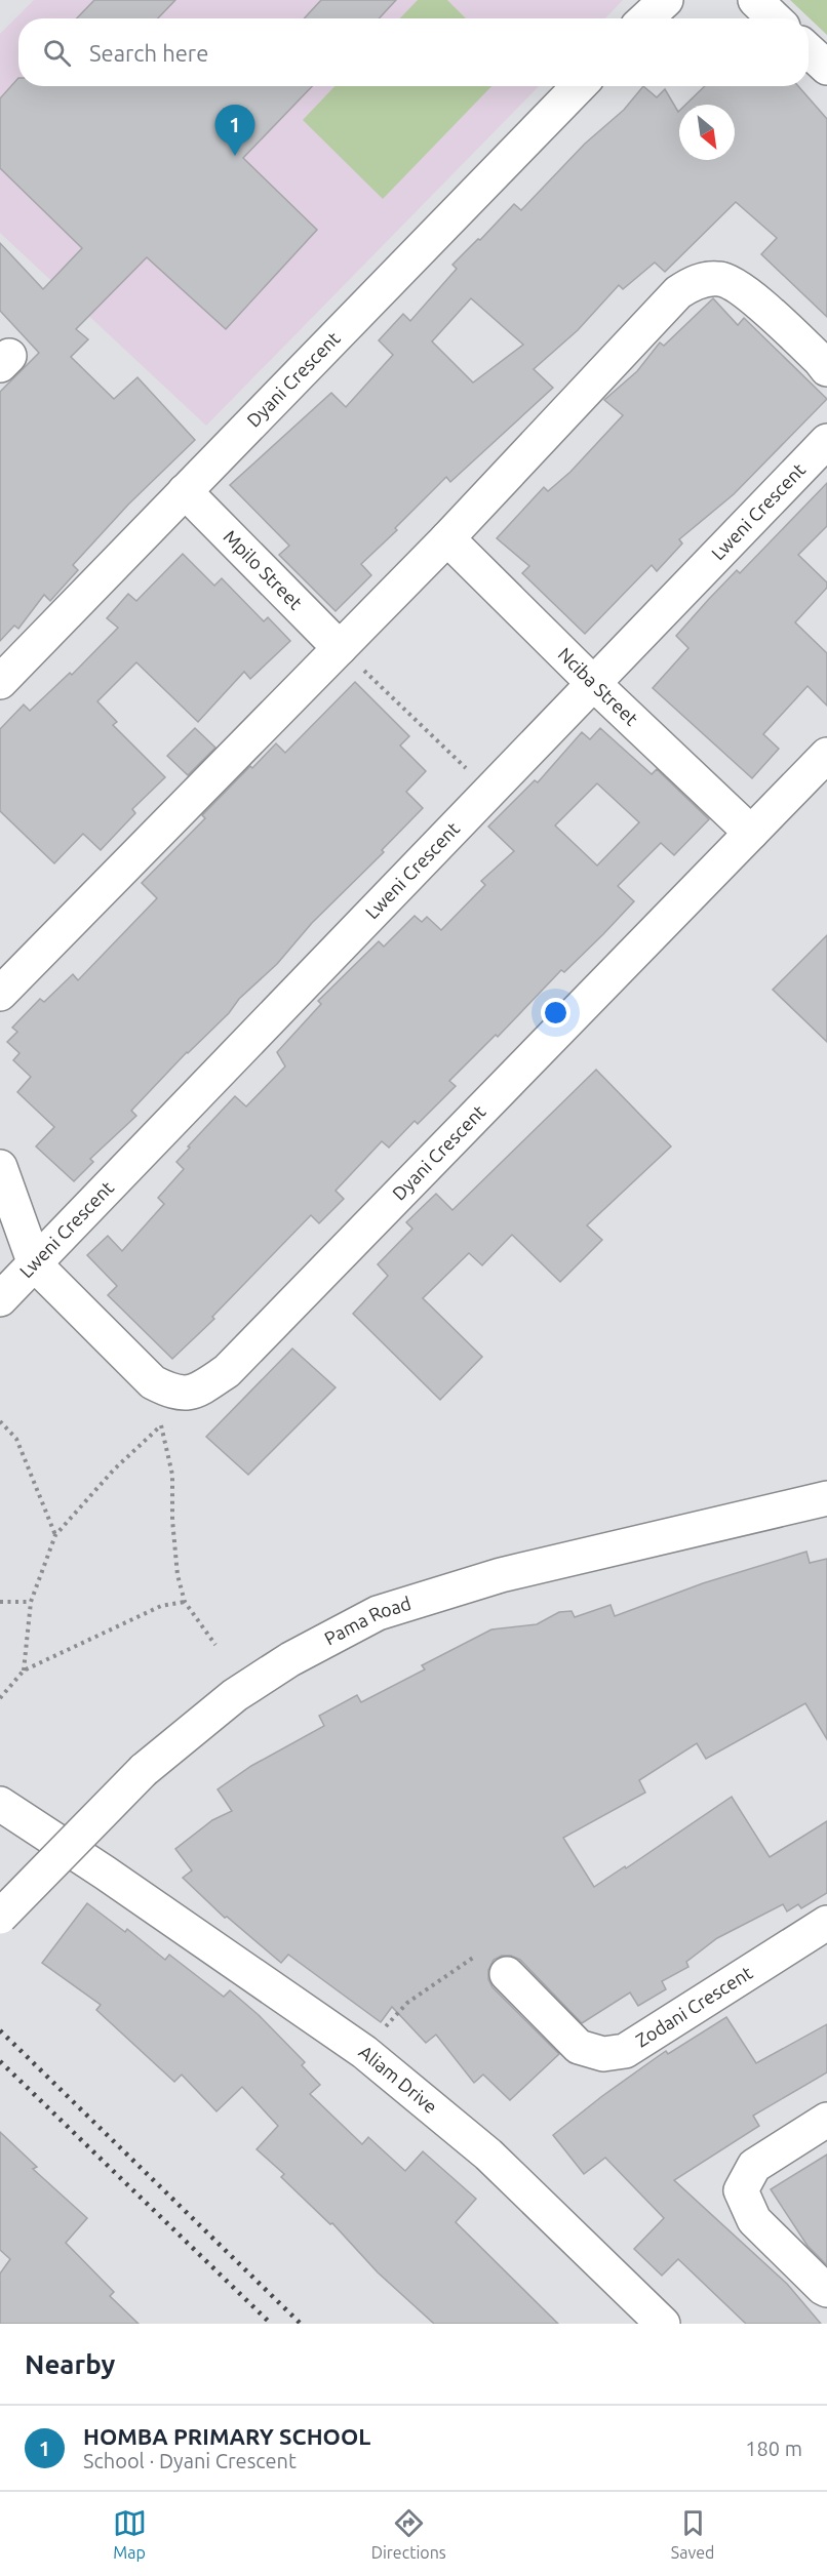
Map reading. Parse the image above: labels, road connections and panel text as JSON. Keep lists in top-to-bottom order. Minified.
{"streets":{"street":["Dyani Crescent","Lweni Crescent","Mpilo Street","Nciba Street","Pama Road","Zodani Crescent","Aliam Drive"]},"crossings":[["Dyani Crescent","Mpilo Street"],["Dyani Crescent","Nciba Street"],["Lweni Crescent","Nciba Street"]],"north":"bottom right","page":{"search":"Search here","pins":"1","heading":"Nearby","list":[{"mark":"1","name":"HOMBA PRIMARY SCHOOL","note":"School · Dyani Crescent","value":"180 m"}],"nav":["Map","Directions","Saved"]}}
